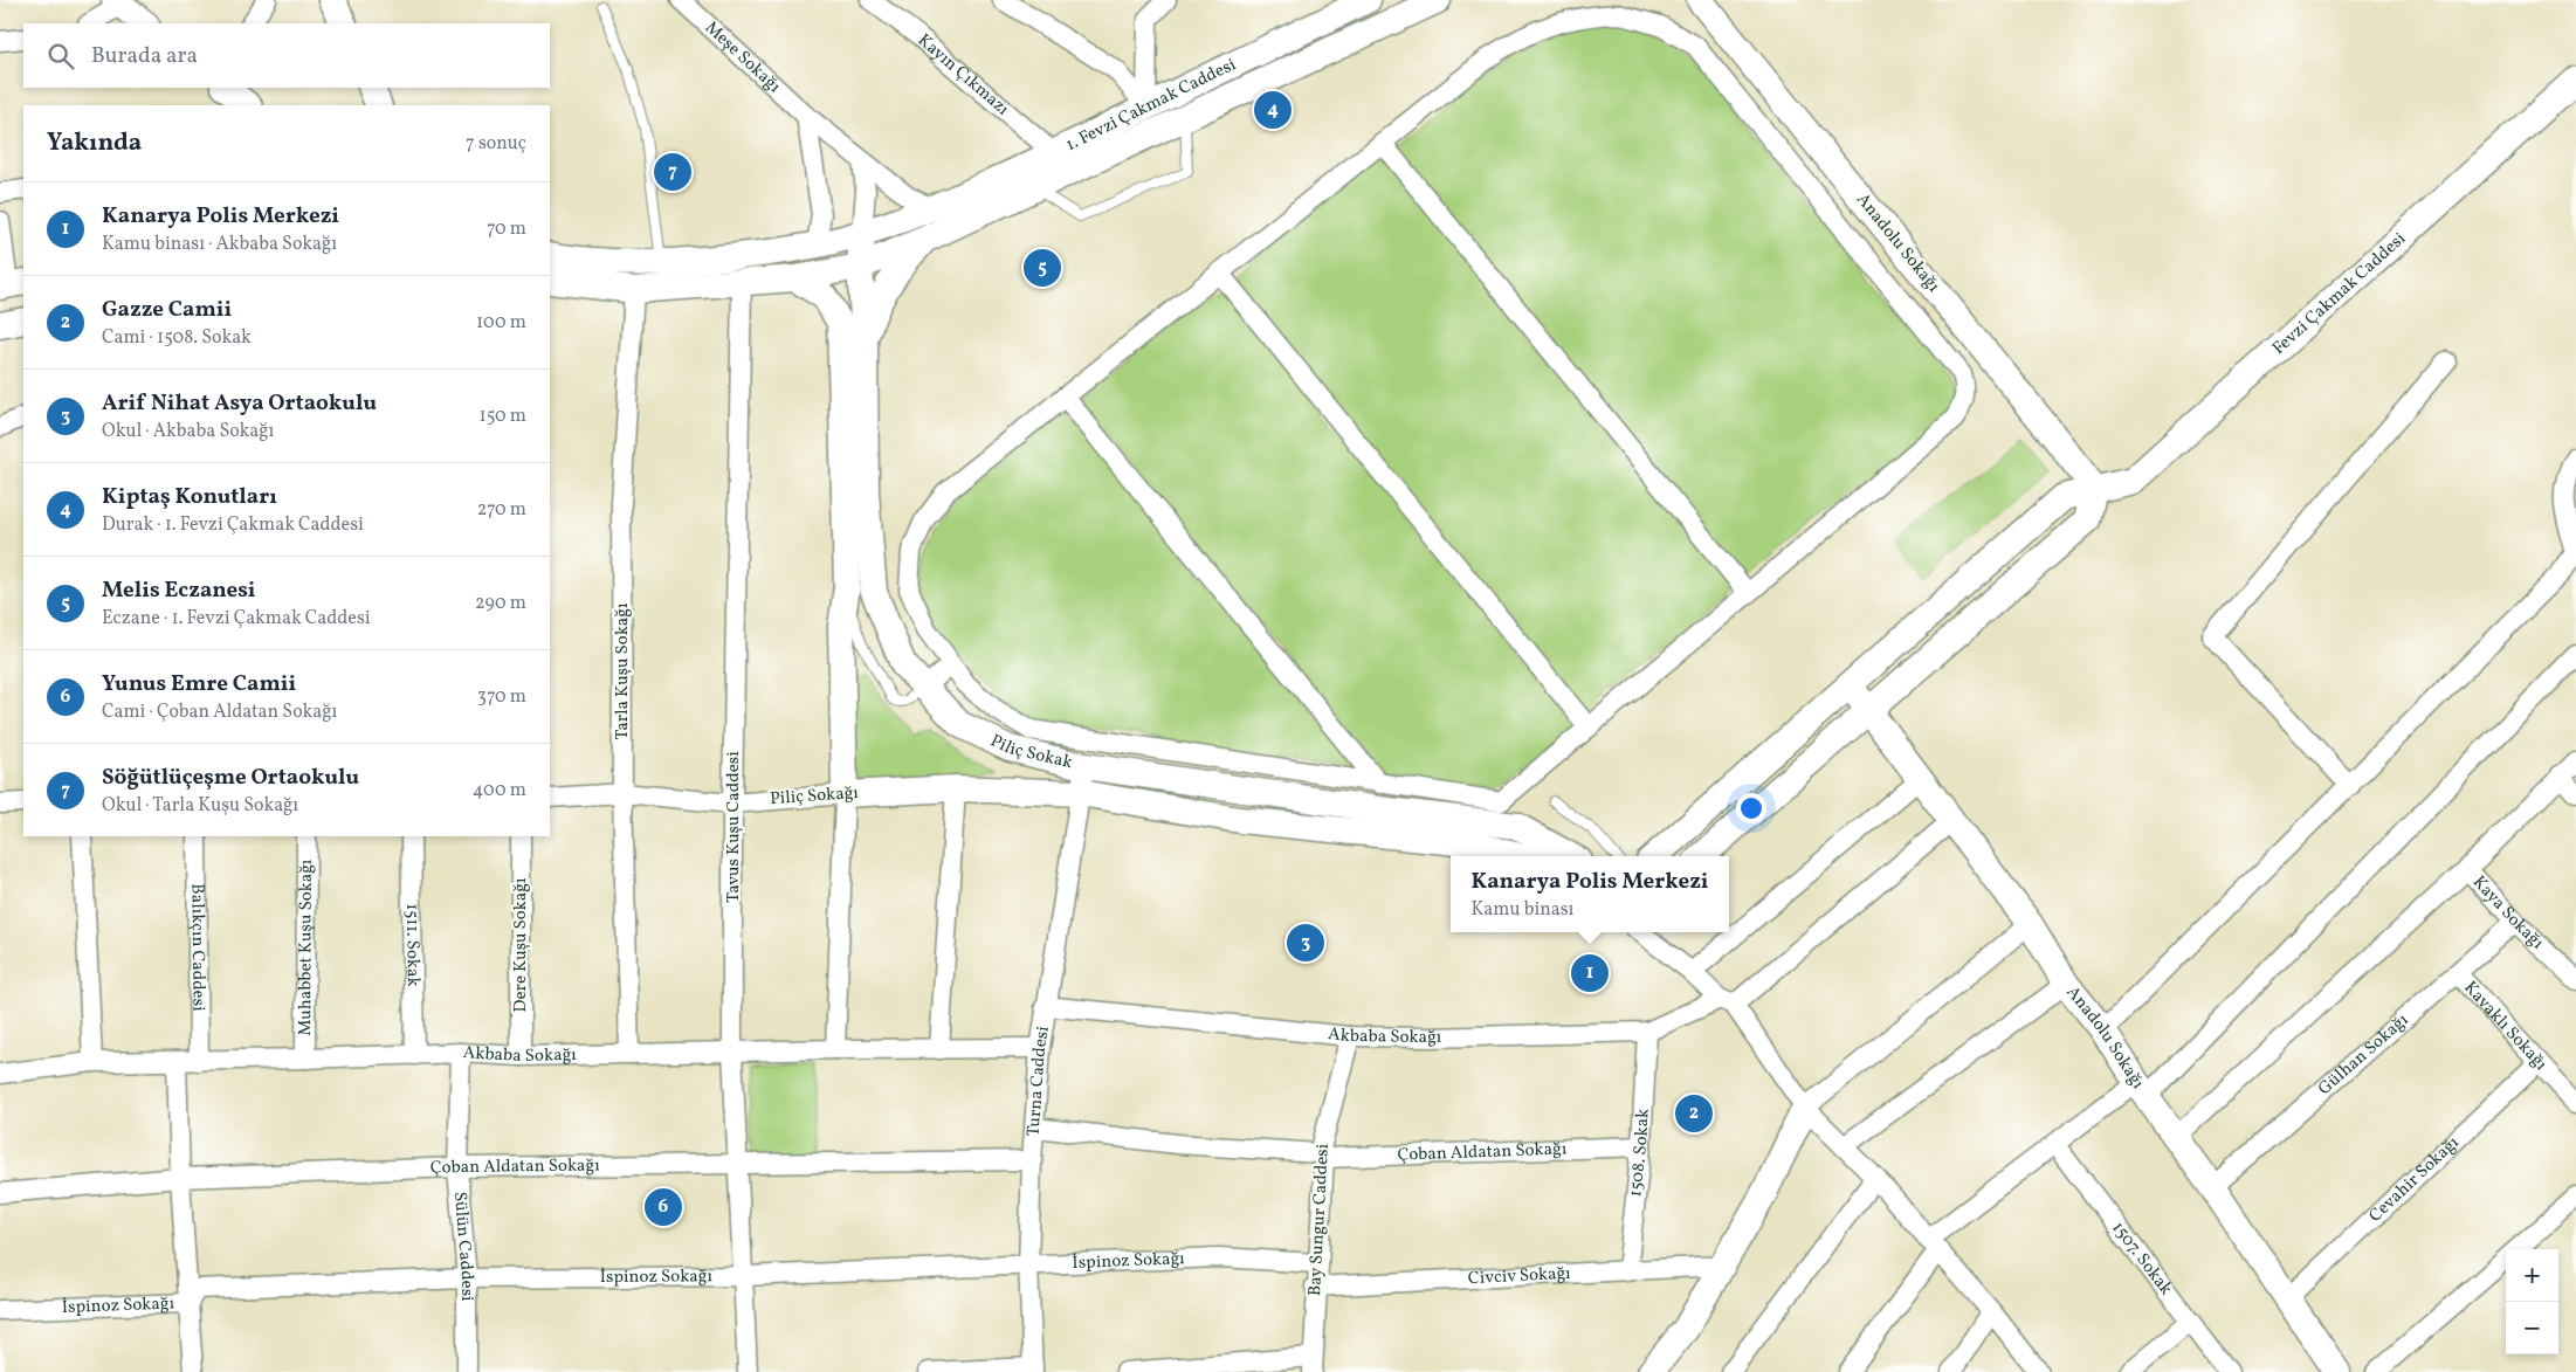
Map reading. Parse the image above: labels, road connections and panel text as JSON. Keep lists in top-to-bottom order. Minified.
{"streets":{"street":["Meşe Sokağı","Kayın Çıkmazı","1. Fevzi Çakmak Caddesi","Anadolu Sokağı","Fevzi Çakmak Caddesi","Tarla Kuşu Sokağı","Piliç Sokak","Piliç Sokağı","Tavus Kuşu Caddesi","Kaya Sokağı","1511. Sokak","Dere Kuşu Sokağı","Muhabbet Kuşu Sokağı","Balıkçın Caddesi","Kavaklı Sokağı","Akbaba Sokağı","Gülhan Sokağı","Turna Caddesi","Çoban Aldatan Sokağı","1508. Sokak","Cevahir Sokağı","Bay Sungur Caddesi","Sülün Caddesi","1507. Sokak","İspinoz Sokağı","Civciv Sokağı"]},"crossings":[["Meşe Sokağı","1. Fevzi Çakmak Caddesi"],["Kayın Çıkmazı","1. Fevzi Çakmak Caddesi"],["1. Fevzi Çakmak Caddesi","Piliç Sokak"],["Anadolu Sokağı","Fevzi Çakmak Caddesi"],["Anadolu Sokağı","Akbaba Sokağı"],["Anadolu Sokağı","Gülhan Sokağı"],["Anadolu Sokağı","Cevahir Sokağı"],["Tarla Kuşu Sokağı","Piliç Sokağı"],["Tarla Kuşu Sokağı","Akbaba Sokağı"],["Piliç Sokak","Piliç Sokağı"],["Piliç Sokak","Turna Caddesi"],["Piliç Sokağı","Tavus Kuşu Caddesi"],["Piliç Sokağı","Turna Caddesi"],["Tavus Kuşu Caddesi","Akbaba Sokağı"],["Tavus Kuşu Caddesi","Çoban Aldatan Sokağı"],["Tavus Kuşu Caddesi","İspinoz Sokağı"],["Kaya Sokağı","Gülhan Sokağı"],["1511. Sokak","Akbaba Sokağı"],["Dere Kuşu Sokağı","Akbaba Sokağı"],["Muhabbet Kuşu Sokağı","Akbaba Sokağı"],["Balıkçın Caddesi","Akbaba Sokağı"],["Kavaklı Sokağı","Gülhan Sokağı"],["Kavaklı Sokağı","Cevahir Sokağı"],["Akbaba Sokağı","Turna Caddesi"],["Akbaba Sokağı","1508. Sokak"],["Akbaba Sokağı","Bay Sungur Caddesi"],["Akbaba Sokağı","Sülün Caddesi"],["Turna Caddesi","Çoban Aldatan Sokağı"],["Turna Caddesi","İspinoz Sokağı"],["Çoban Aldatan Sokağı","1508. Sokak"],["Çoban Aldatan Sokağı","Bay Sungur Caddesi"],["Çoban Aldatan Sokağı","Sülün Caddesi"],["1508. Sokak","Civciv Sokağı"],["Bay Sungur Caddesi","İspinoz Sokağı"],["Bay Sungur Caddesi","Civciv Sokağı"],["Sülün Caddesi","İspinoz Sokağı"]],"page":{"search":"Burada ara","pins":["4","7","5","3","1","2","6"],"heading":["Yakında","7 sonuç"],"list":[{"mark":"1","name":"Kanarya Polis Merkezi","note":"Kamu binası · Akbaba Sokağı","value":"70 m"},{"mark":"2","name":"Gazze Camii","note":"Cami · 1508. Sokak","value":"100 m"},{"mark":"3","name":"Arif Nihat Asya Ortaokulu","note":"Okul · Akbaba Sokağı","value":"150 m"},{"mark":"4","name":"Kiptaş Konutları","note":"Durak · 1. Fevzi Çakmak Caddesi","value":"270 m"},{"mark":"5","name":"Melis Eczanesi","note":"Eczane · 1. Fevzi Çakmak Caddesi","value":"290 m"},{"mark":"6","name":"Yunus Emre Camii","note":"Cami · Çoban Aldatan Sokağı","value":"370 m"},{"mark":"7","name":"Söğütlüçeşme Ortaokulu","note":"Okul · Tarla Kuşu Sokağı","value":"400 m"}],"popup":["Kanarya Polis Merkezi","Kamu binası"],"map_buttons":["+","−"]}}
